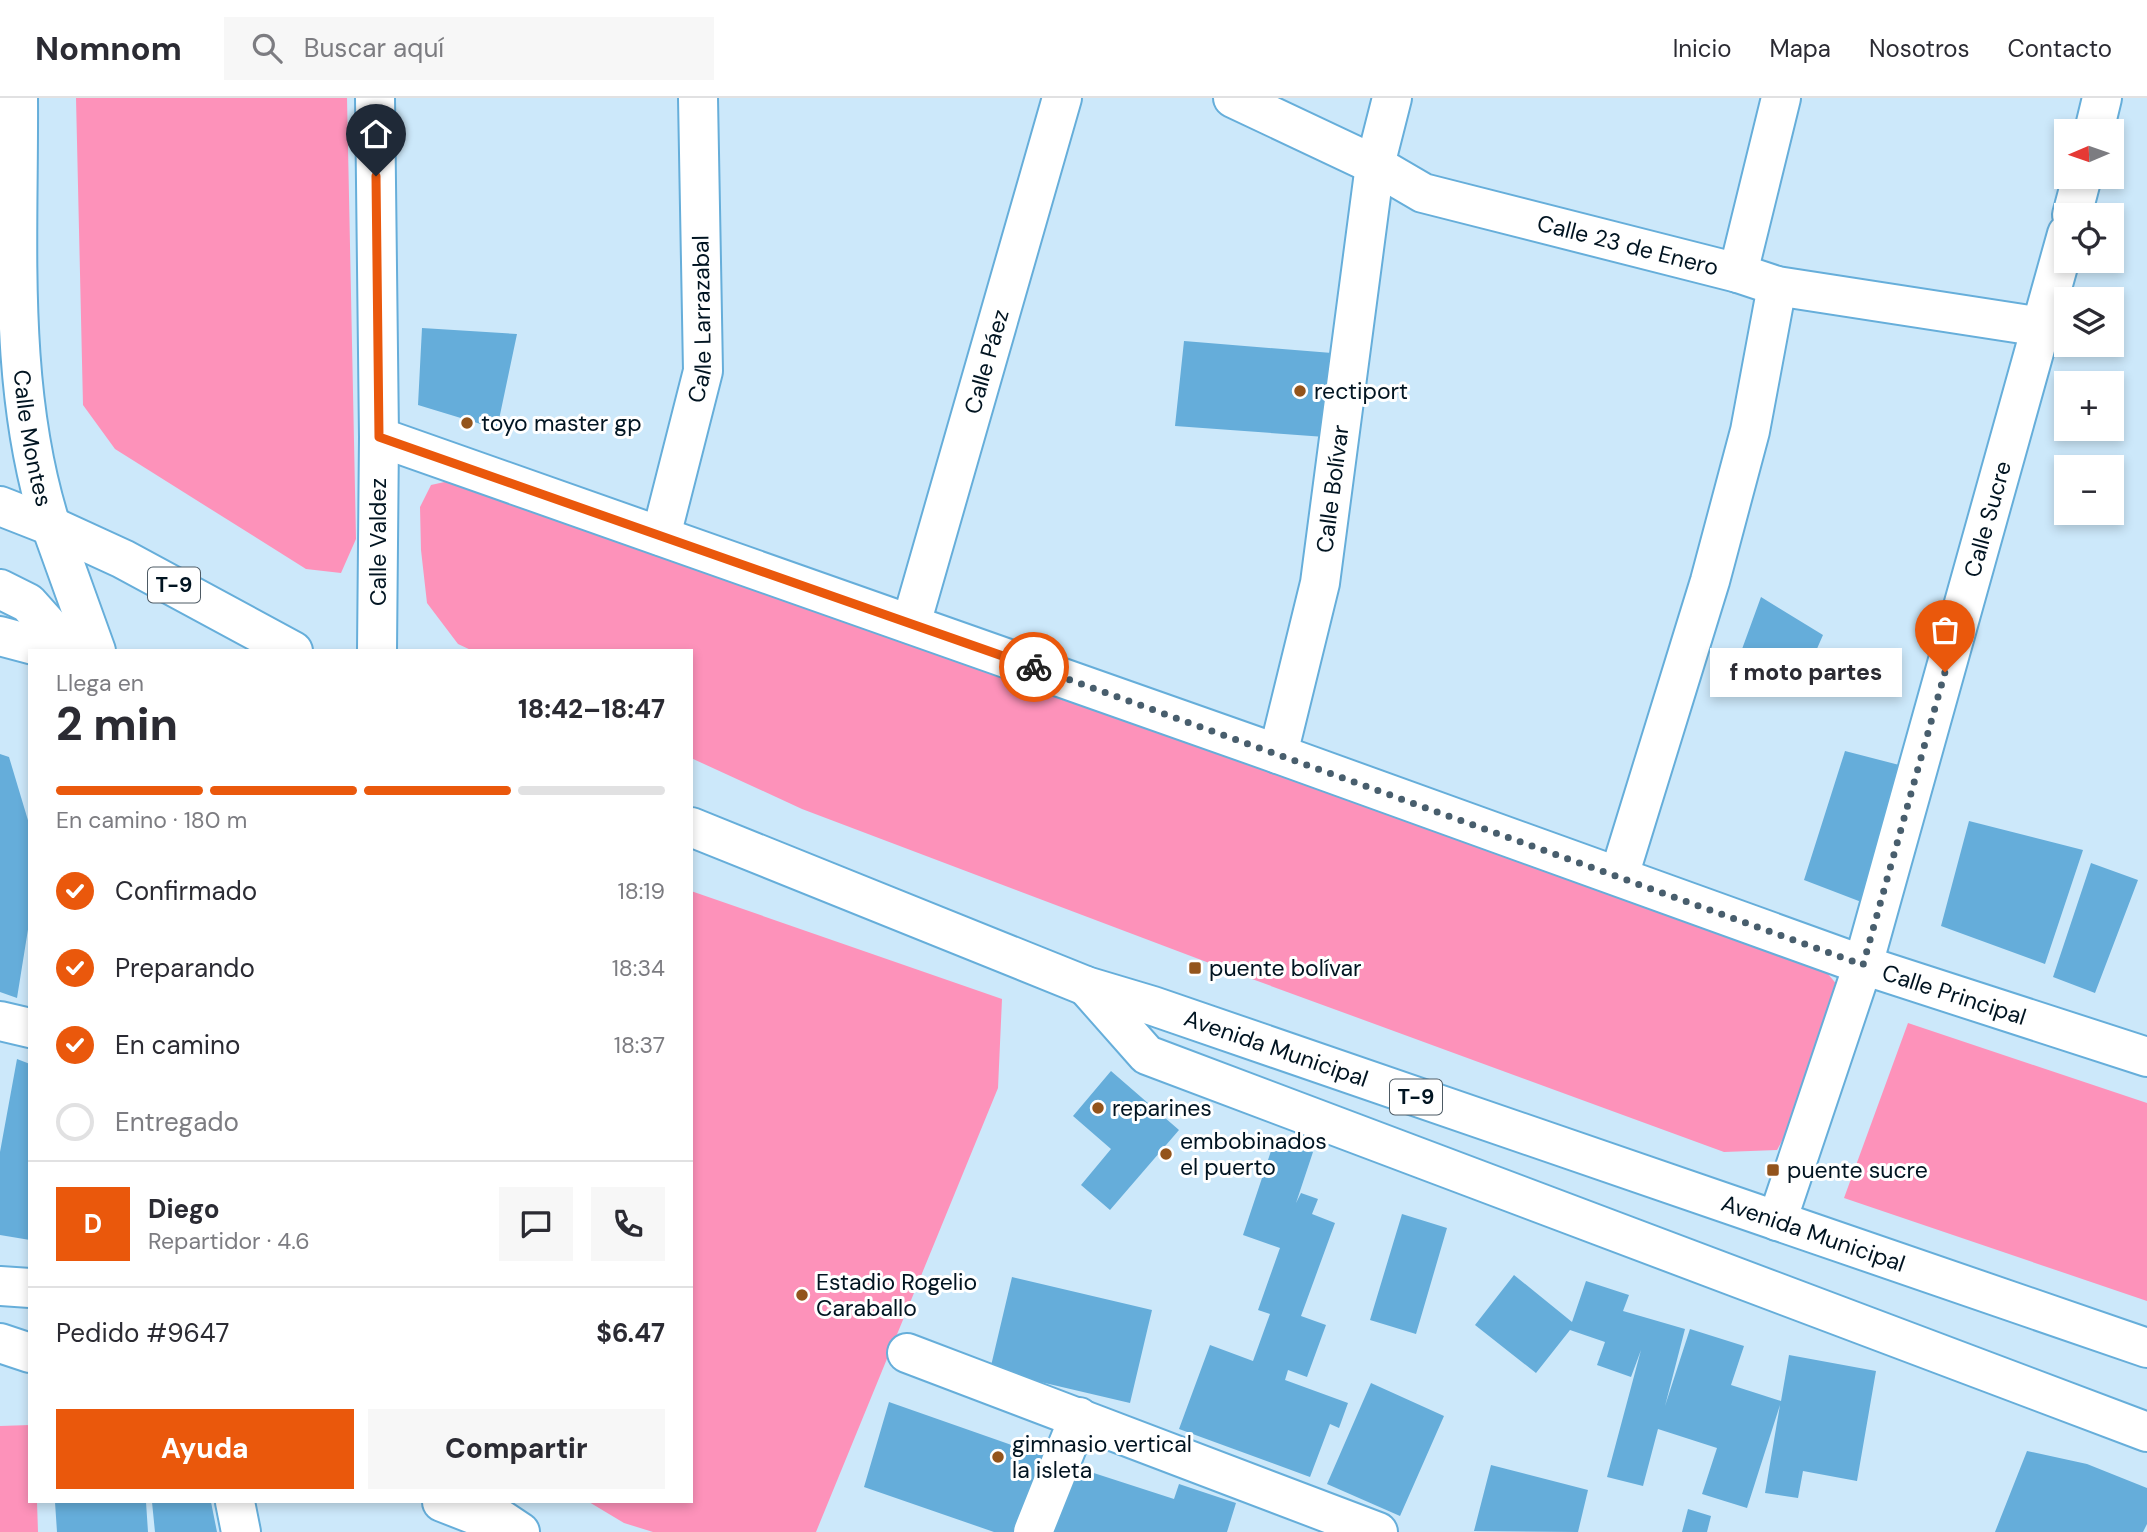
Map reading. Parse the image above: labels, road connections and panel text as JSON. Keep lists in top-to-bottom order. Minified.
{"streets":{"main road":["Calle 23 de Enero","Calle Larrazabal","Calle Páez","Calle Montes","Calle Bolívar","Calle Sucre","Calle Valdez","T-9","Calle Principal","Avenida Municipal"]},"crossings":[["Calle 23 de Enero","Calle Bolívar"],["Calle 23 de Enero","Calle Sucre"],["Calle Larrazabal","Calle Principal"],["Calle Páez","Calle Principal"],["Calle Montes","T-9"],["Calle Bolívar","Calle Principal"],["Calle Sucre","Calle Principal"],["Calle Sucre","Avenida Municipal"],["Calle Valdez","Calle Principal"]],"places":{"other":["rectiport","toyo master gp","f moto partes","reparines","embobinados el puerto","Estadio Rogelio Caraballo","gimnasio vertical la isleta"],"transit":["puente bolívar","puente sucre"]},"north":"left","page":{"header":"Nomnom","search":"Buscar aquí","nav":["Inicio","Mapa","Nosotros","Contacto"],"map_buttons":["+","−"],"bubble":"f moto partes","heading":["2 min","Llega en","18:42–18:47"],"panel":["Diego","Repartidor · 4.6","Pedido #9647","$6.47"],"bar":"En camino · 180 m","list":[["Confirmado","18:19"],["Preparando","18:34"],["En camino","18:37"],"Entregado"],"round":"D","buttons":["Ayuda","Compartir"]}}
